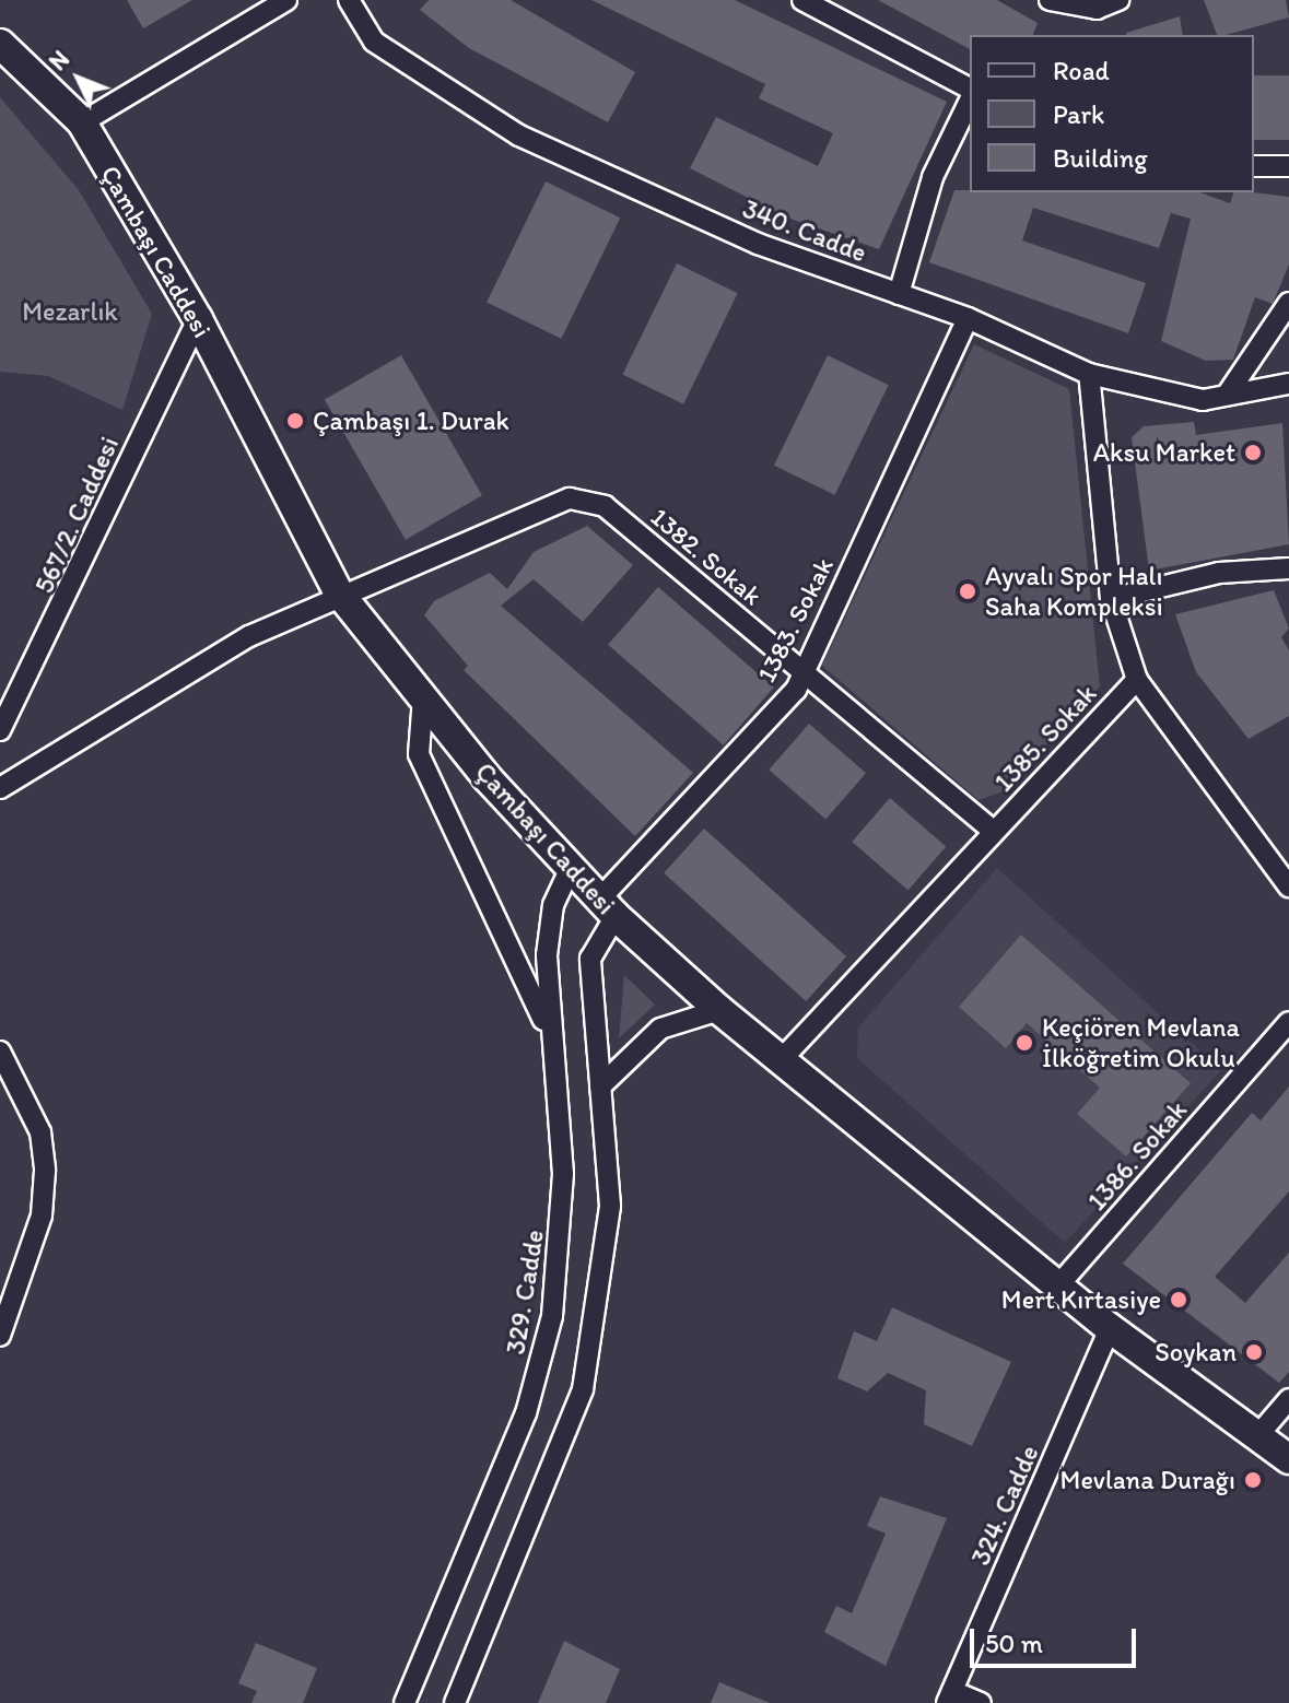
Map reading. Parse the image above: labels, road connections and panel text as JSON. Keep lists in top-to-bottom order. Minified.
{"streets":{"main road":["Çambaşı Caddesi"],"street":["340. Cadde","567/2. Caddesi","1382. Sokak","1383. Sokak","1385. Sokak","1386. Sokak","329. Cadde","324. Cadde"]},"crossings":[["340. Cadde","1383. Sokak"],["340. Cadde","1385. Sokak"],["Çambaşı Caddesi","567/2. Caddesi"],["Çambaşı Caddesi","1382. Sokak"],["Çambaşı Caddesi","1383. Sokak"],["Çambaşı Caddesi","1385. Sokak"],["Çambaşı Caddesi","1386. Sokak"],["Çambaşı Caddesi","329. Cadde"],["Çambaşı Caddesi","324. Cadde"],["1382. Sokak","1383. Sokak"],["1382. Sokak","1385. Sokak"]],"parks":["Mezarlık"],"places":["Çambaşı 1. Durak","Aksu Market","Ayvalı Spor Halı Saha Kompleksi","Keçiören Mevlana İlköğretim Okulu","Mert Kırtasiye","Soykan","Mevlana Durağı"],"legend":["Road","Park","Building"],"scale_bar":"50 m","north":"top left"}
